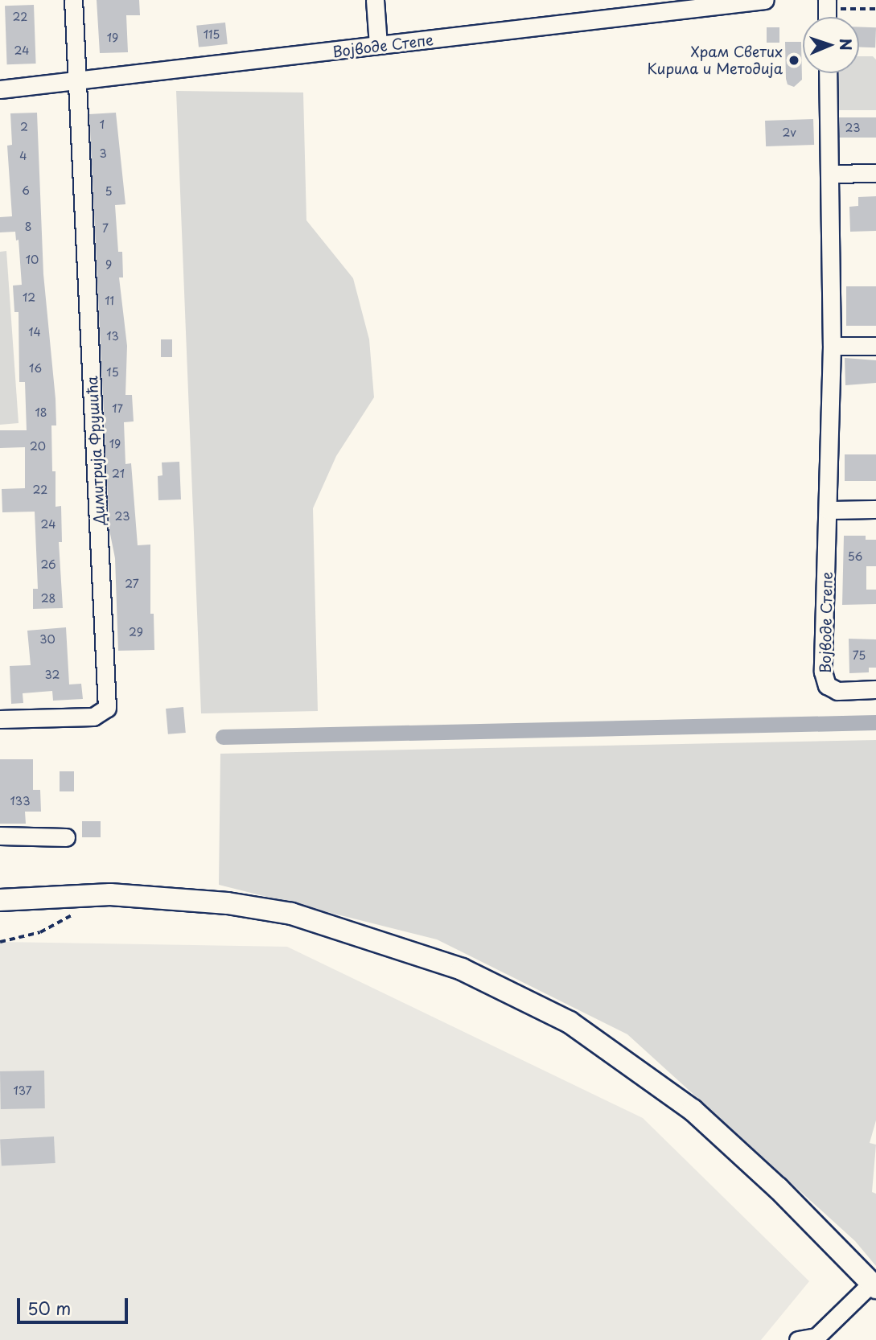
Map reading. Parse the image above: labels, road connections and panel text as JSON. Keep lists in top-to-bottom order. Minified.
{"streets":{"street":["Војводе Степе","Димитрија Фрушића"]},"crossings":[["Војводе Степе","Димитрија Фрушића"]],"places":["Храм Светих Кирила и Методија"],"house_numbers":["22","115","19","24","1","2","23","2v","3","4","6","5","8","7","10","9","12","11","14","13","16","15","17","18","19","20","21","22","23","24","56","26","27","28","29","30","75","32","133","137"],"scale_bar":"50 m","north":"right"}
